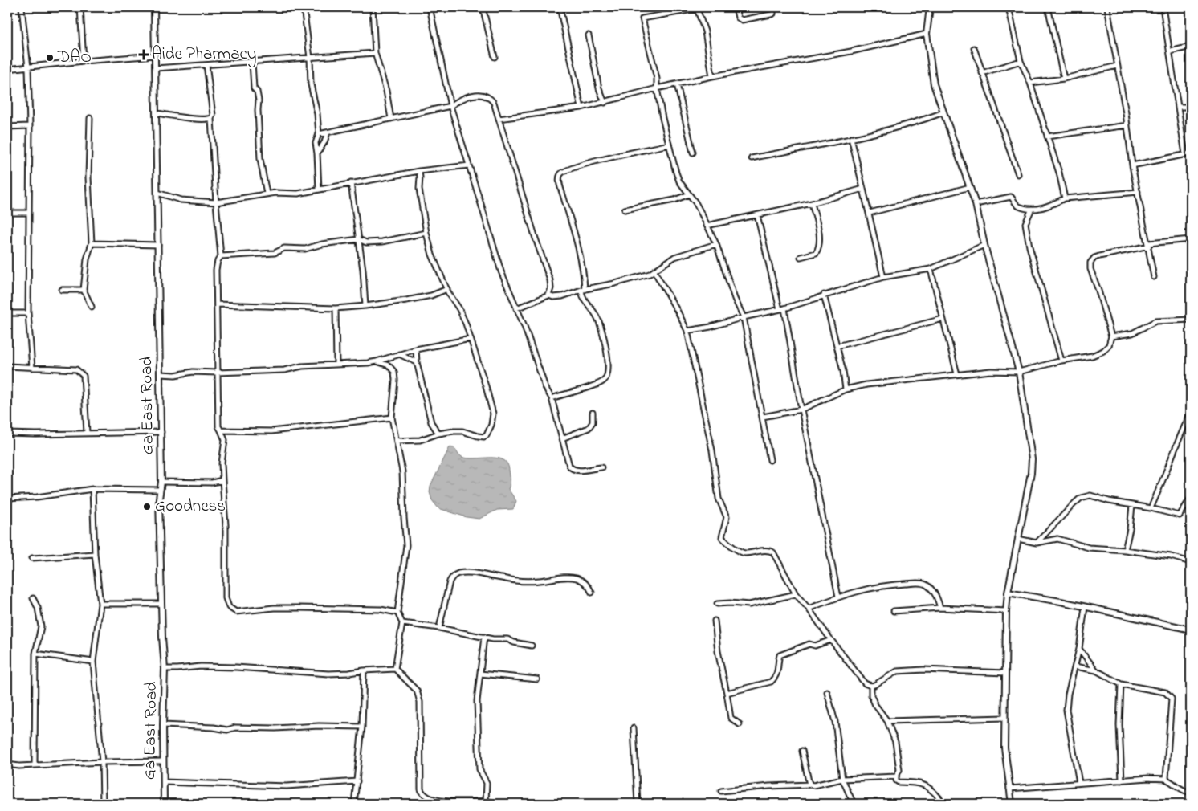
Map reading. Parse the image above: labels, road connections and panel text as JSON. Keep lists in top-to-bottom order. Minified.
{"streets":{"street":["Ga East Road"]},"places":{"health":["Aide Pharmacy"],"other":["DAO","Goodness"]}}
